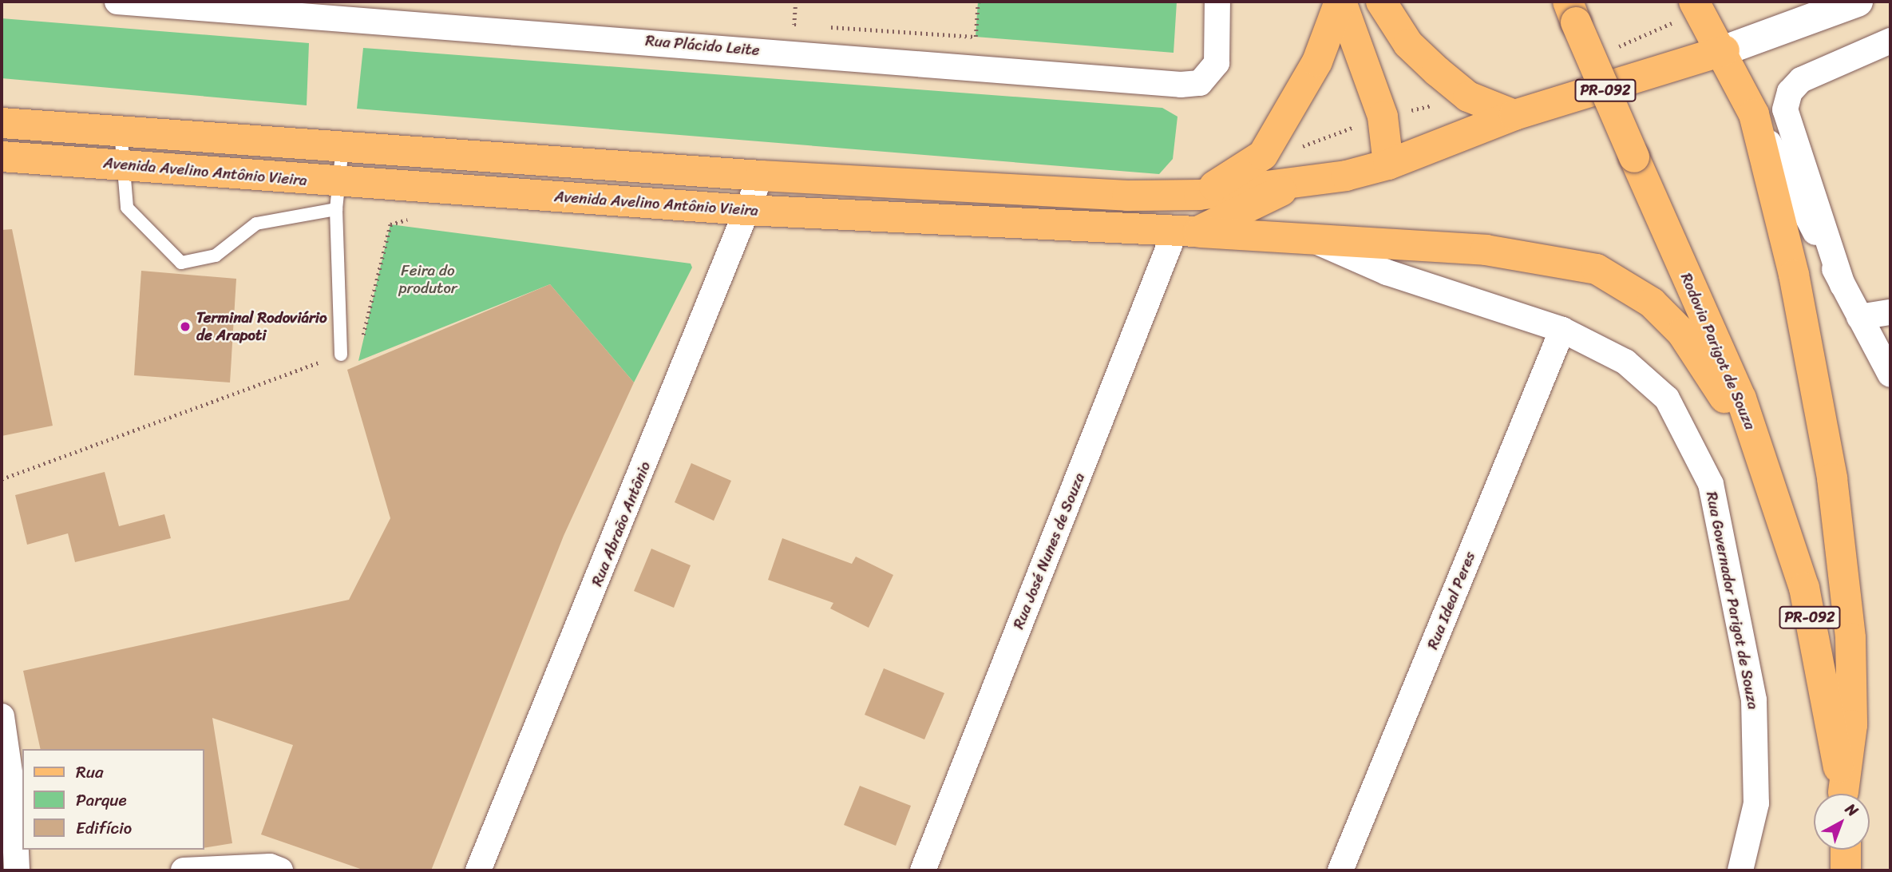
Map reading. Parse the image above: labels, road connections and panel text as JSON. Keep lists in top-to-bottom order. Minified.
{"streets":{"main road":["PR-092","Avenida Avelino Antônio Vieira","Rodovia Parigot de Souza"],"street":["Rua Plácido Leite","Rua Abraão Antônio","Rua José Nunes de Souza","Rua Ideal Peres","Rua Governador Parigot de Souza"]},"crossings":[["Avenida Avelino Antônio Vieira","Rua Abraão Antônio"],["Avenida Avelino Antônio Vieira","Rua José Nunes de Souza"],["Rua Ideal Peres","Rua Governador Parigot de Souza"]],"parks":["Feira do produtor"],"places":["Terminal Rodoviário de Arapoti"],"legend":["Rua","Parque","Edifício"],"north":"top right"}
